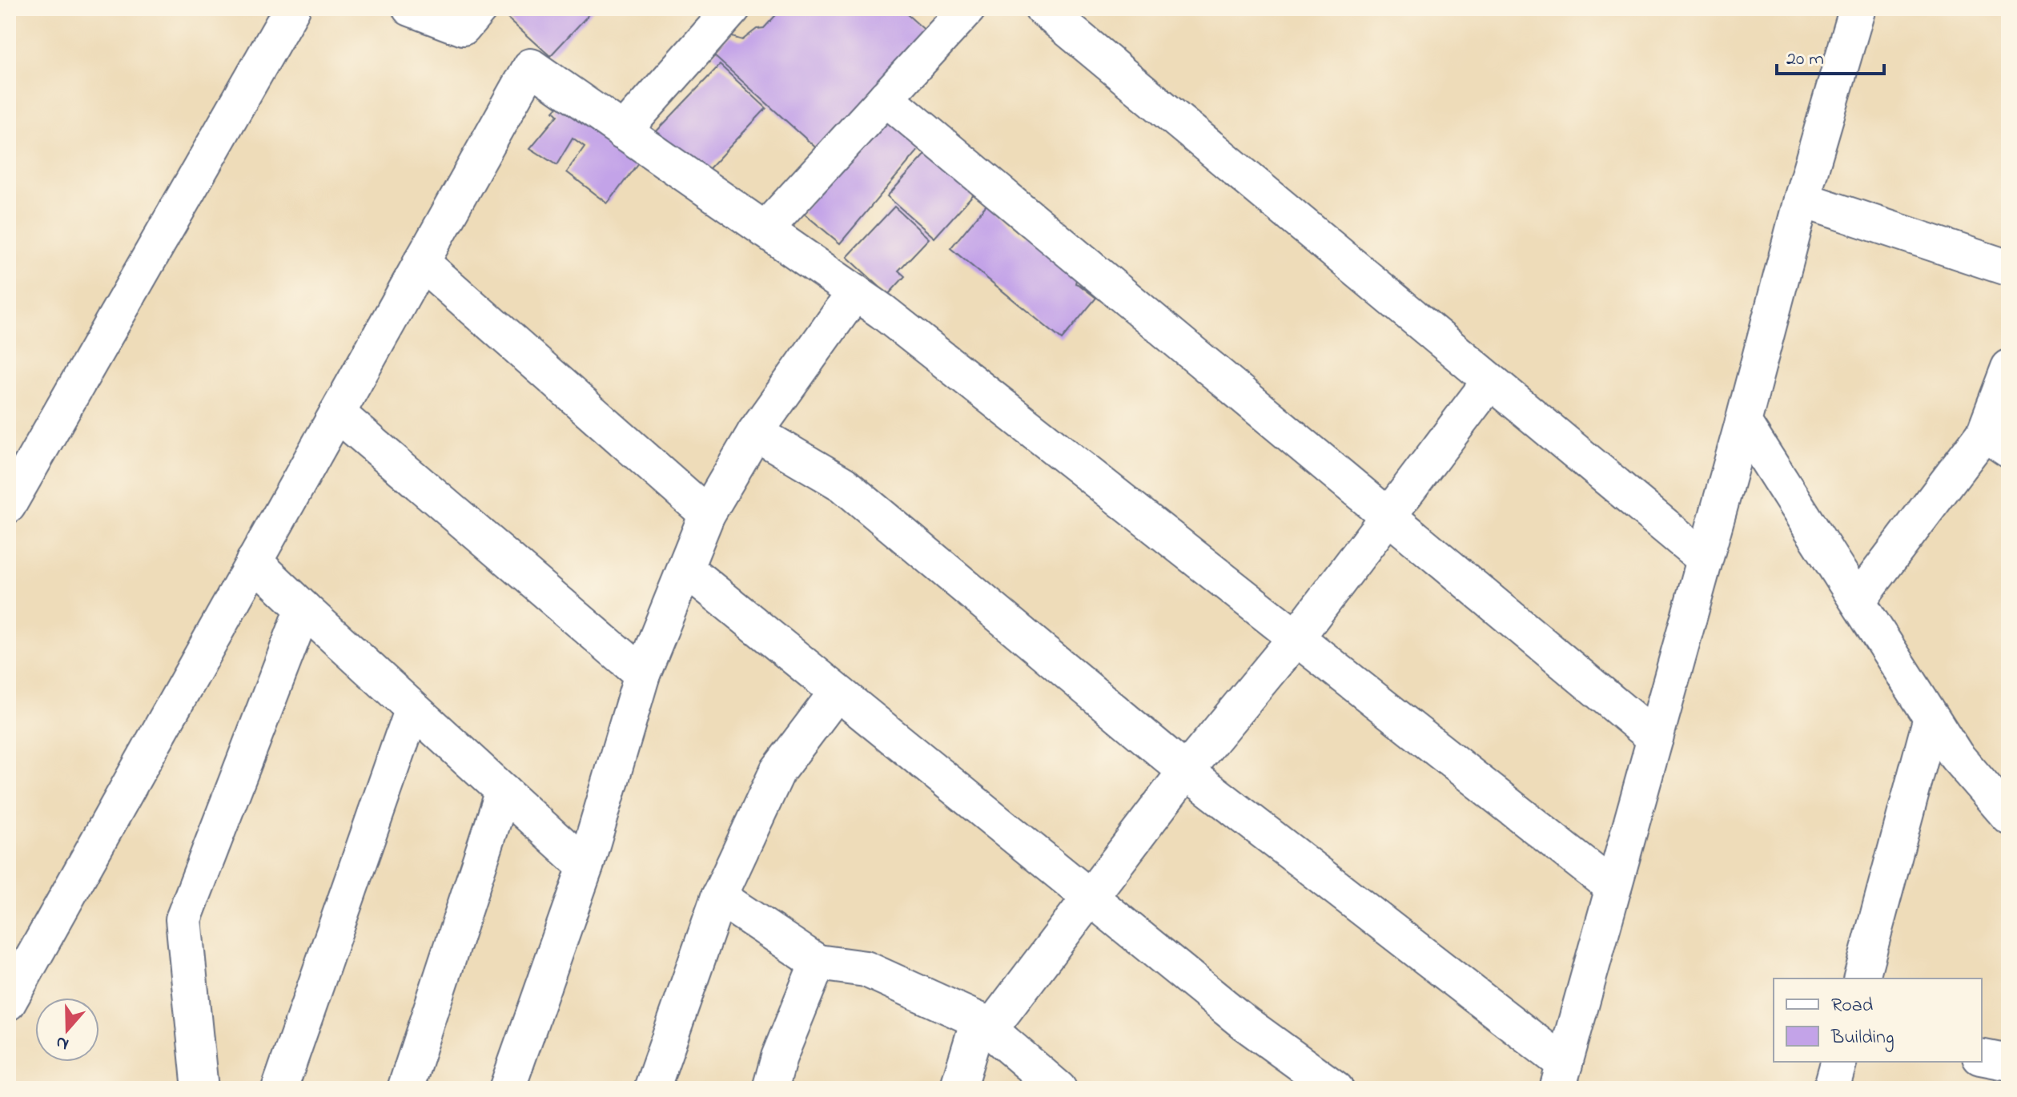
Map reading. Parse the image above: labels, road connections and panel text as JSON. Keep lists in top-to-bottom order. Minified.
{"legend":["Road","Building"],"scale_bar":"20 m","north":"bottom"}
